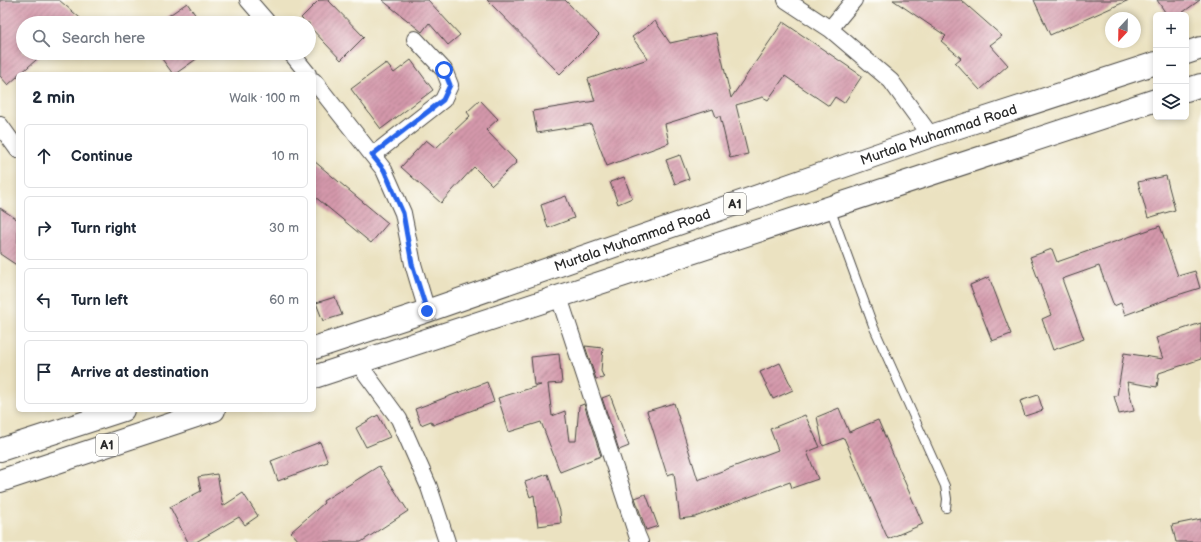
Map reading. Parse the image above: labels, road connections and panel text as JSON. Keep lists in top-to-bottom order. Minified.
{"streets":{"highway":["Murtala Muhammad Road","A1"]},"north":"bottom","page":{"map_buttons":["+","−"],"search":"Search here","heading":["2 min","Walk · 100 m"],"list":[["Continue","10 m"],["Turn right","30 m"],["Turn left","60 m"],"Arrive at destination"]}}
